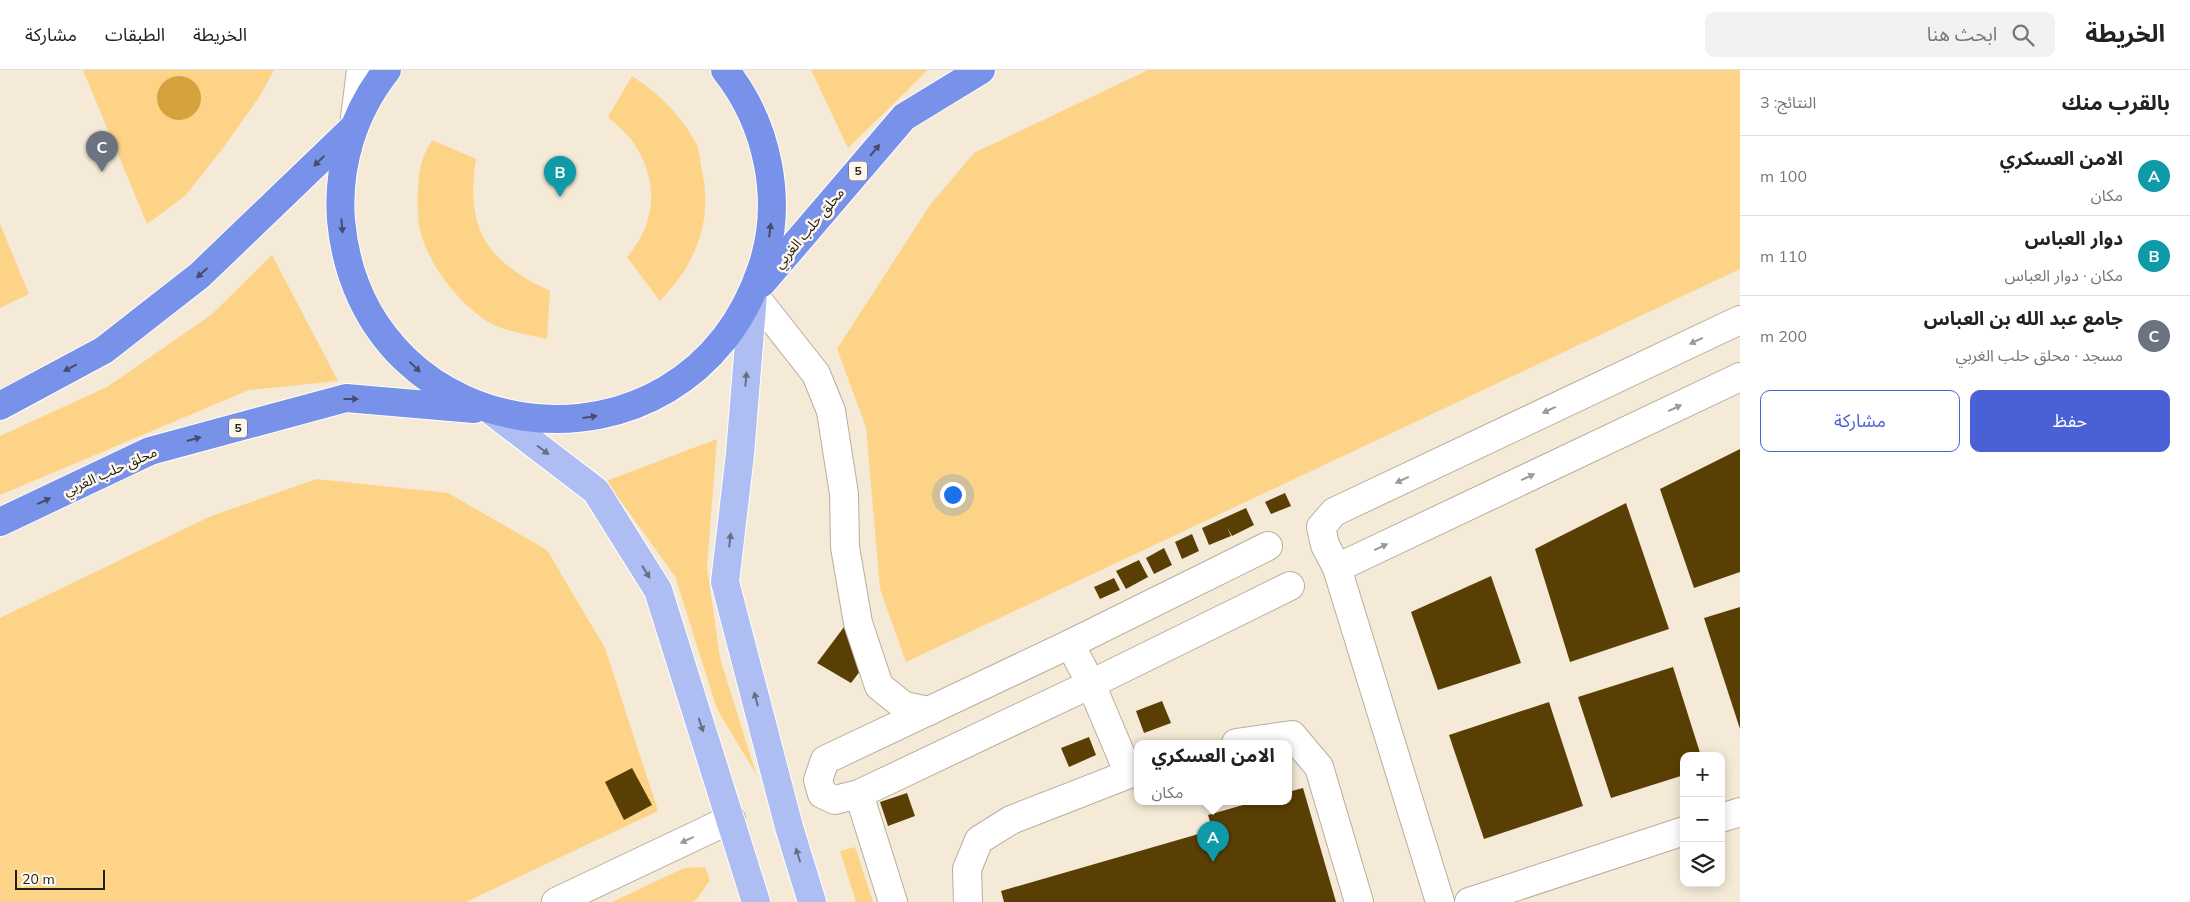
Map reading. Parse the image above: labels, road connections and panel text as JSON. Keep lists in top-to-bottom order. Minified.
{"streets":{"highway":["5","محلق حلب الغربي"]},"scale_bar":"20 m","page":{"header":"الخريطة","search":"ابحث هنا","nav":["الخريطة","الطبقات","مشاركة"],"heading":["بالقرب منك","النتائج: 3"],"pins":["C","B","A"],"list":[{"mark":"A","name":"الامن العسكري","note":"مكان","value":"100 m"},{"mark":"B","name":"دوار العباس","note":"مكان · دوار العباس","value":"110 m"},{"mark":"C","name":"جامع عبد الله بن العباس","note":"مسجد · محلق حلب الغربي","value":"200 m"}],"buttons":["حفظ","مشاركة"],"popup":["الامن العسكري","مكان"],"map_buttons":["+","−"],"scale":"20 m"}}
